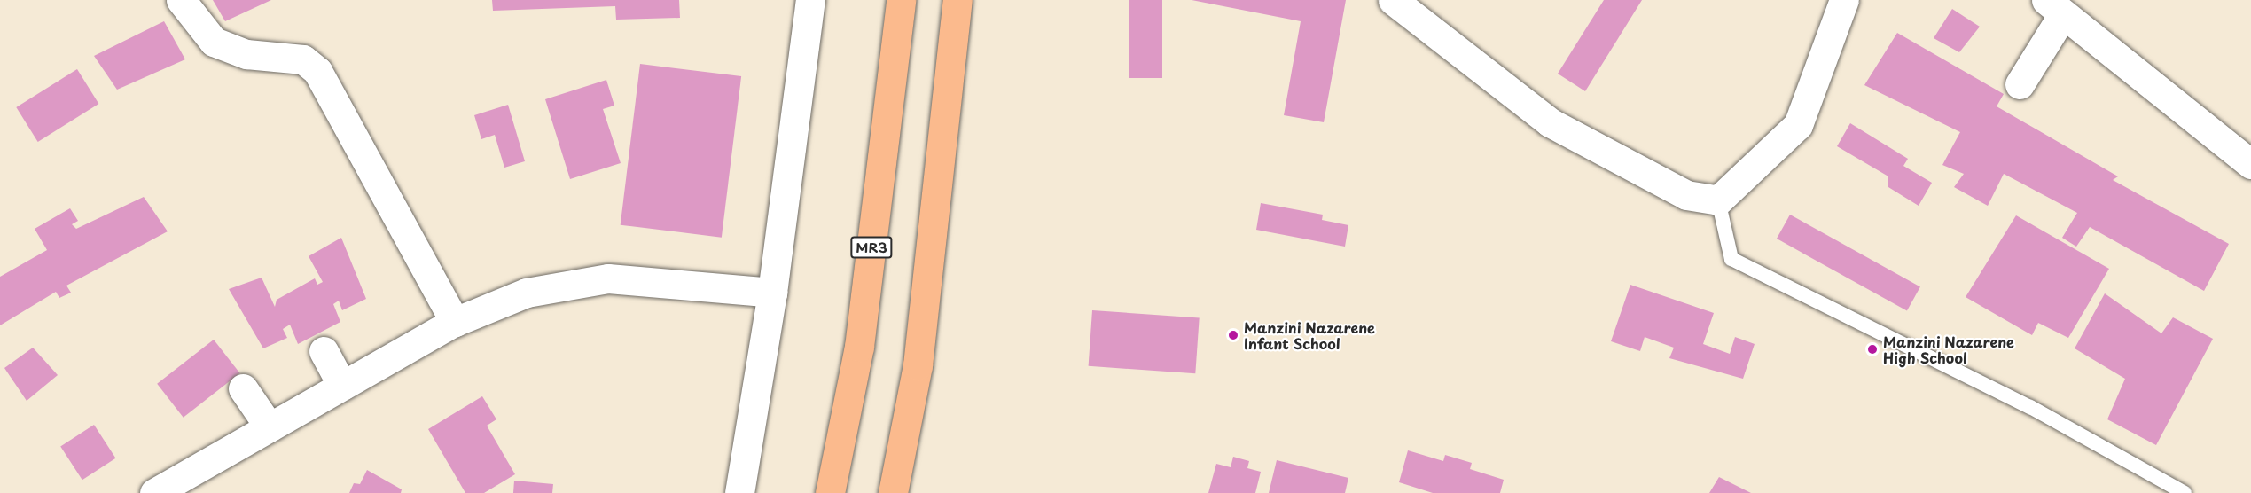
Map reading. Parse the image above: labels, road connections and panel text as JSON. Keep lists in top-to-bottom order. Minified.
{"streets":{"highway":["MR3"]},"places":["Manzini Nazarene Infant School","Manzini Nazarene High School"]}
